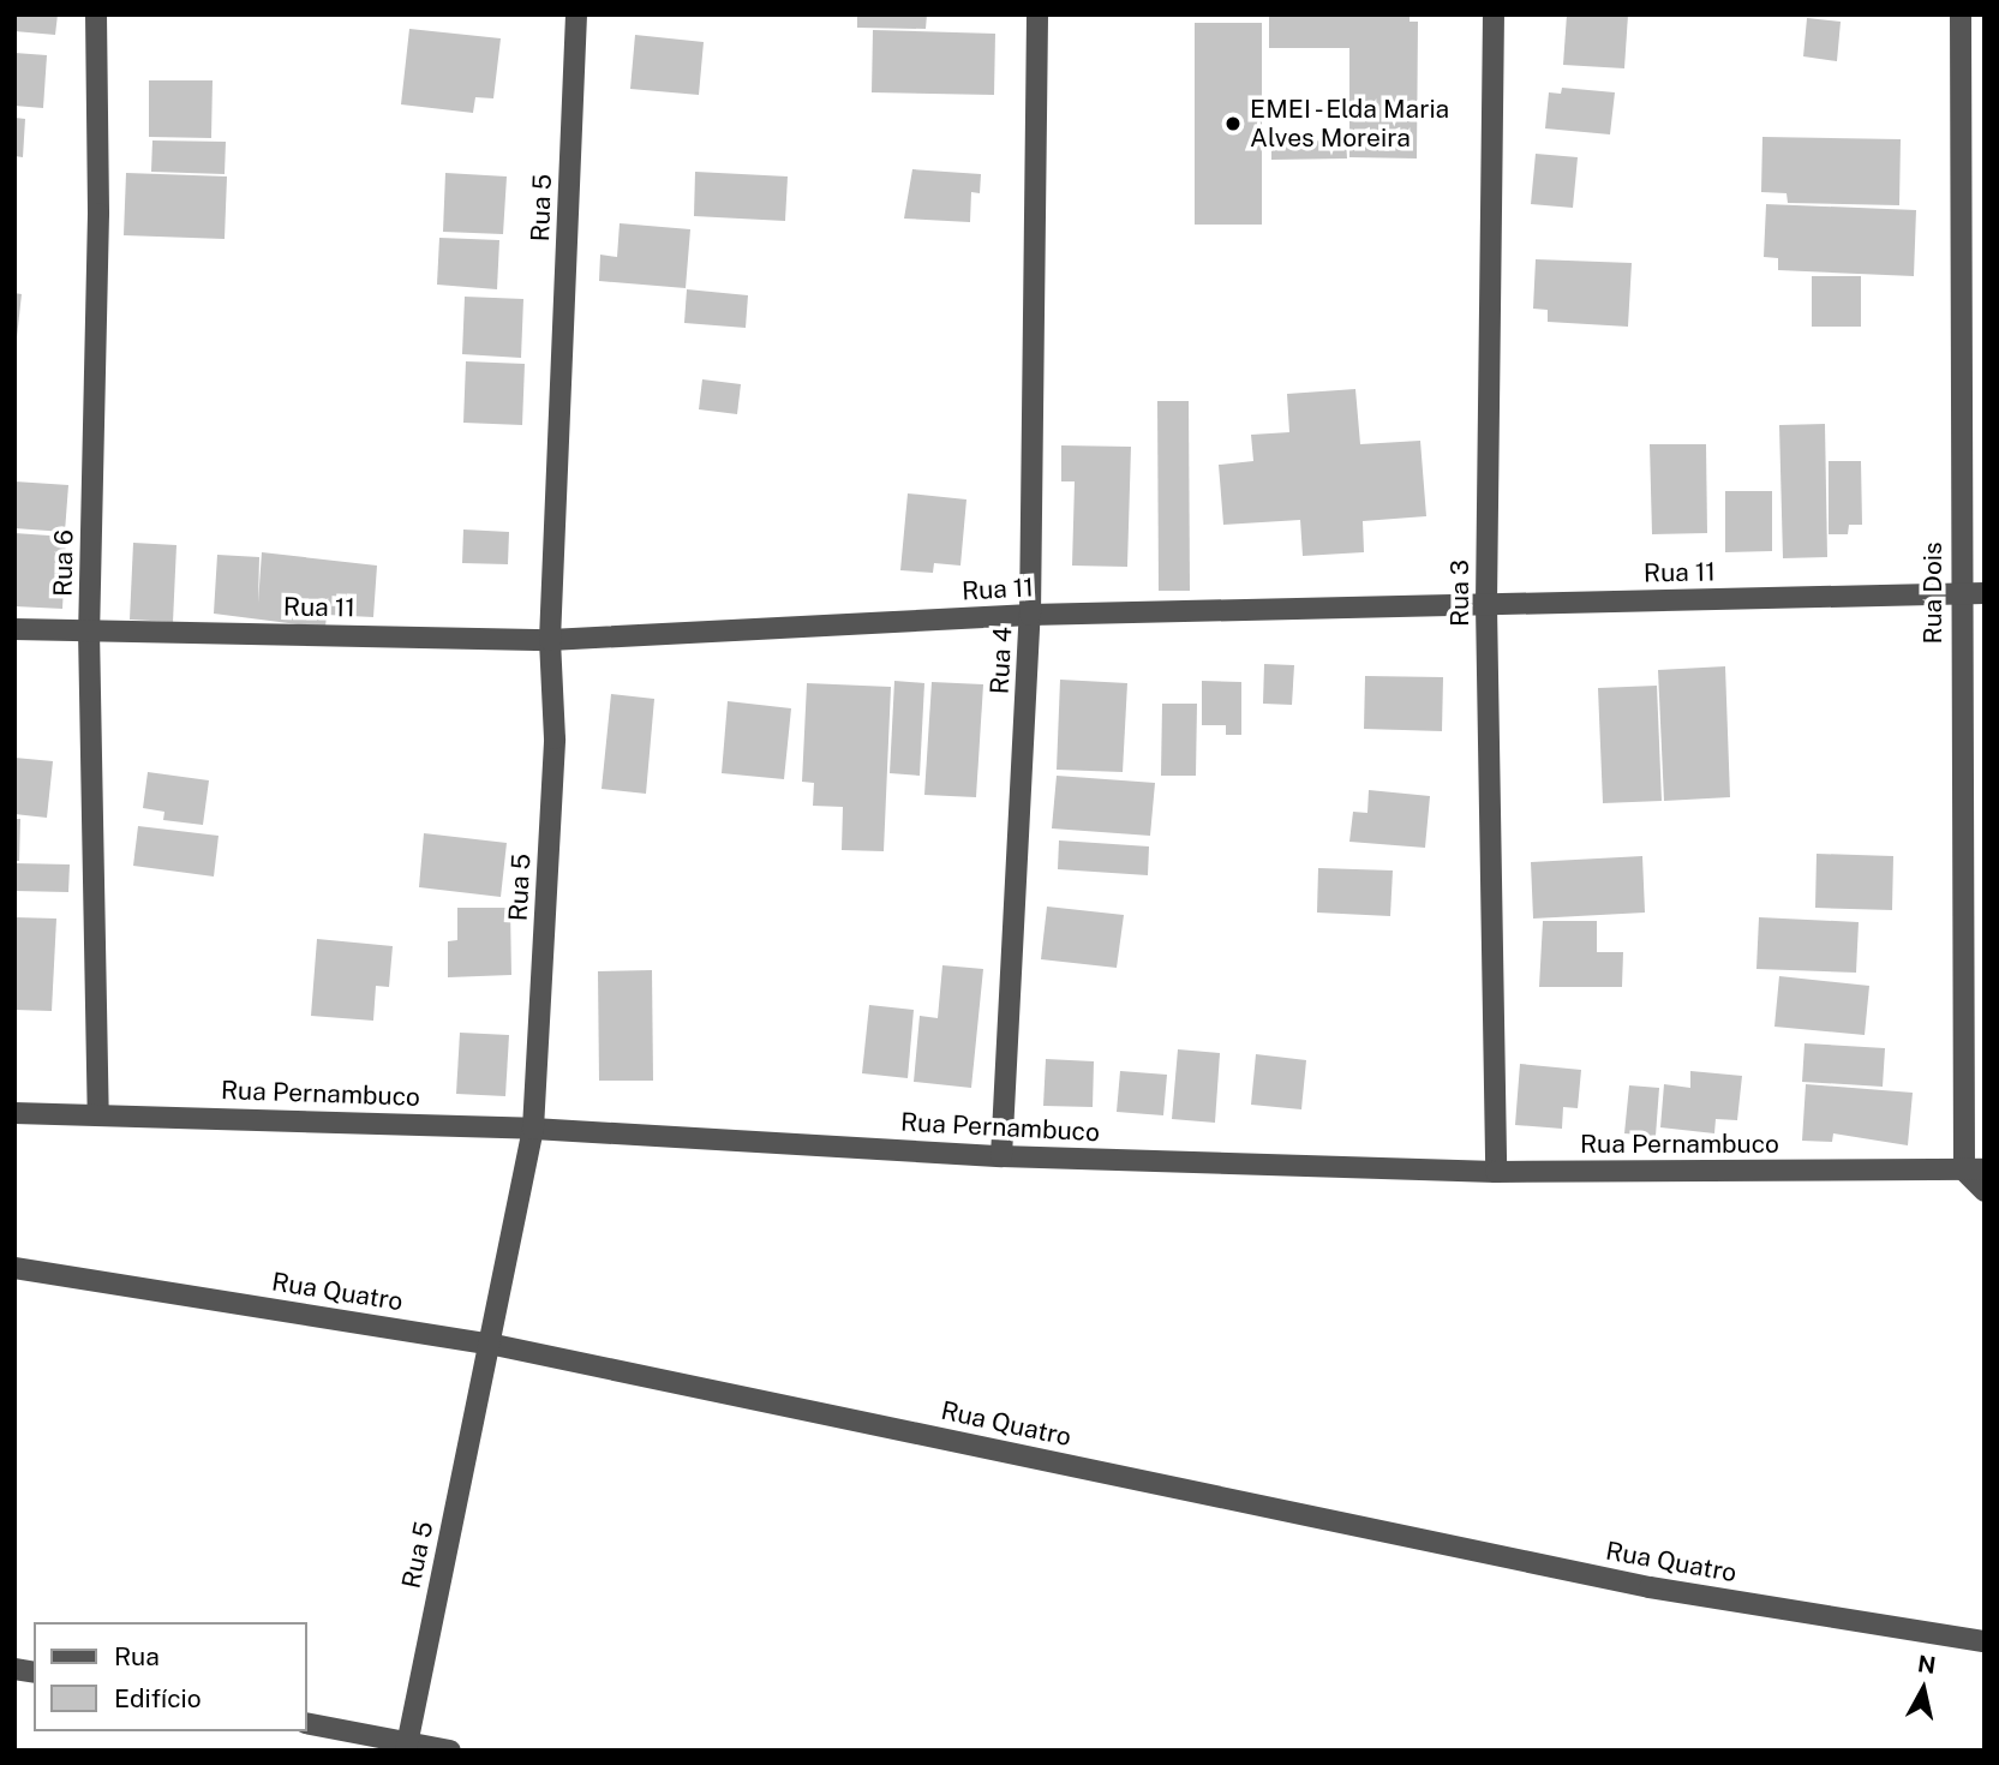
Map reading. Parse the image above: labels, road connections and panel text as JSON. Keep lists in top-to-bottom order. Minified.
{"streets":{"street":["Rua 5","Rua 6","Rua 11","Rua 3","Rua Dois","Rua 4","Rua Pernambuco","Rua Quatro"]},"crossings":[["Rua 5","Rua 11"],["Rua 5","Rua Pernambuco"],["Rua 5","Rua Quatro"],["Rua 6","Rua 11"],["Rua 6","Rua Pernambuco"],["Rua 11","Rua 3"],["Rua 11","Rua Dois"],["Rua 11","Rua 4"],["Rua 3","Rua Pernambuco"],["Rua Dois","Rua Pernambuco"],["Rua 4","Rua Pernambuco"]],"places":["EMEI - Elda Maria Alves Moreira"],"legend":["Rua","Edifício"],"north":"top"}
